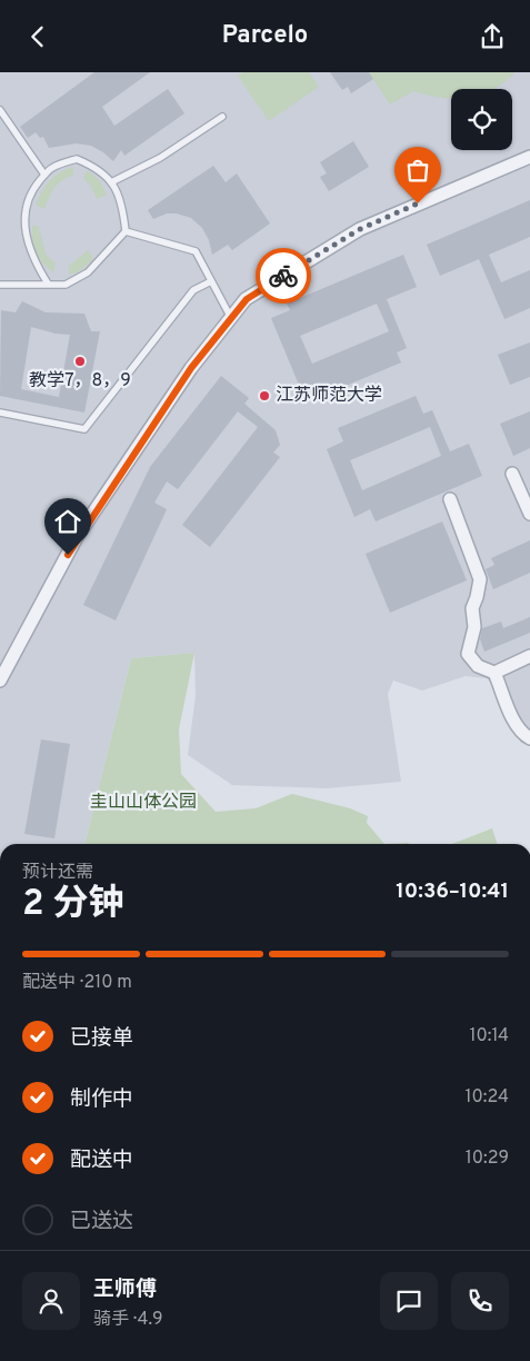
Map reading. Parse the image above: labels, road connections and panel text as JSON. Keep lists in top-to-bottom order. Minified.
{"parks":["圭山山体公园"],"places":["教学7，8，9","江苏师范大学"],"page":{"header":"Parcelo","heading":["2 分钟","预计还需","10:36–10:41"],"panel":["王师傅","骑手 · 4.9"],"bar":"配送中 · 210 m","list":[["已接单","10:14"],["制作中","10:24"],["配送中","10:29"],"已送达"]}}
